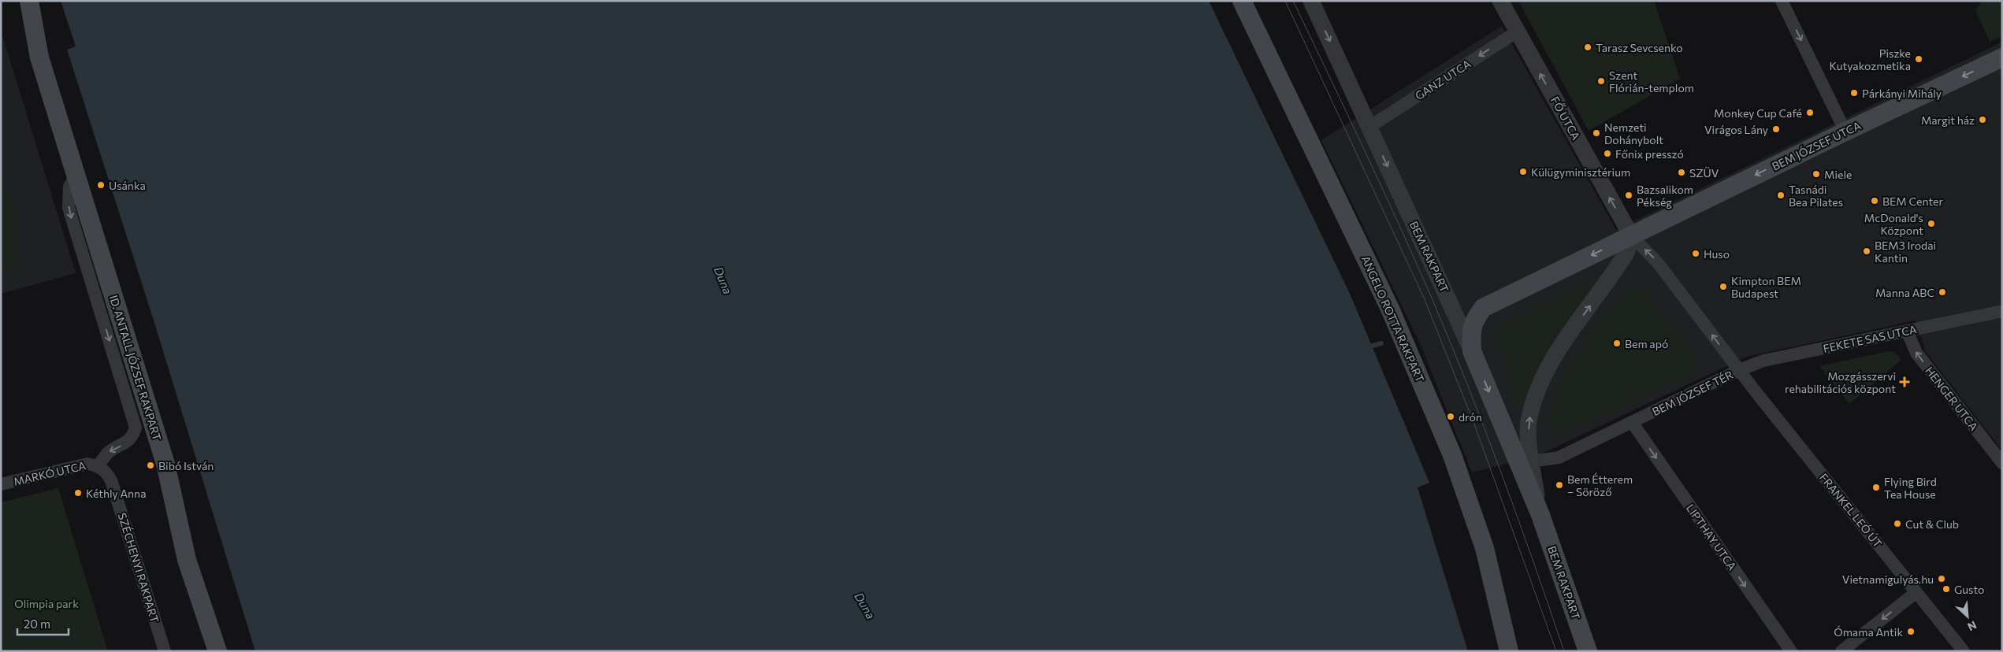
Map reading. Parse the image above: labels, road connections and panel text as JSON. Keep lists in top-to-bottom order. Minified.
{"streets":{"main road":["BEM JÓZSEF UTCA","BEM RAKPART","ANGELO ROTTA RAKPART","ID. ANTALL JÓZSEF RAKPART"],"street":["GANZ UTCA","FŐ UTCA","FEKETE SAS UTCA","BEM JÓZSEF TÉR","HENGER UTCA","MARKÓ UTCA","FRANKEL LEÓ ÚT","LIPTHAY UTCA","SZÉCHENYI RAKPART"]},"crossings":[["GANZ UTCA","FŐ UTCA"],["GANZ UTCA","BEM RAKPART"],["FŐ UTCA","BEM JÓZSEF UTCA"],["FŐ UTCA","BEM JÓZSEF TÉR"],["BEM JÓZSEF UTCA","BEM JÓZSEF TÉR"],["BEM RAKPART","BEM JÓZSEF TÉR"],["FEKETE SAS UTCA","BEM JÓZSEF TÉR"],["FEKETE SAS UTCA","HENGER UTCA"],["FEKETE SAS UTCA","FRANKEL LEÓ ÚT"],["ID. ANTALL JÓZSEF RAKPART","MARKÓ UTCA"],["ID. ANTALL JÓZSEF RAKPART","SZÉCHENYI RAKPART"],["BEM JÓZSEF TÉR","FRANKEL LEÓ ÚT"],["BEM JÓZSEF TÉR","LIPTHAY UTCA"],["MARKÓ UTCA","SZÉCHENYI RAKPART"]],"one_way":["GANZ UTCA","FŐ UTCA","BEM JÓZSEF UTCA","BEM RAKPART","BEM JÓZSEF TÉR","HENGER UTCA","LIPTHAY UTCA"],"water":["Duna"],"parks":["Olimpia park"],"places":{"other":["Tarasz Sevcsenko","Piszke Kutyakozmetika","Szent Flórián-templom","Párkányi Mihály","Monkey Cup Café","Margit ház","Virágos Lány","Nemzeti Dohánybolt","Főnix presszó","Külügyminisztérium","SZÜV","Miele","Usánka","Bazsalikom Pékség","Tasnádi Bea Pilates","BEM Center","McDonald's Központ","BEM3 Irodai Kantin","Huso","Kimpton BEM Budapest","Manna ABC","Bem apó","drón","Bibó István","Bem Étterem – Söröző","Flying Bird Tea House","Kéthly Anna","Cut & Club","Vietnamigulyás.hu","Gusto","Ómama Antik"],"health":["Mozgásszervi rehabilitációs központ"]},"scale_bar":"20 m","north":"bottom right"}
